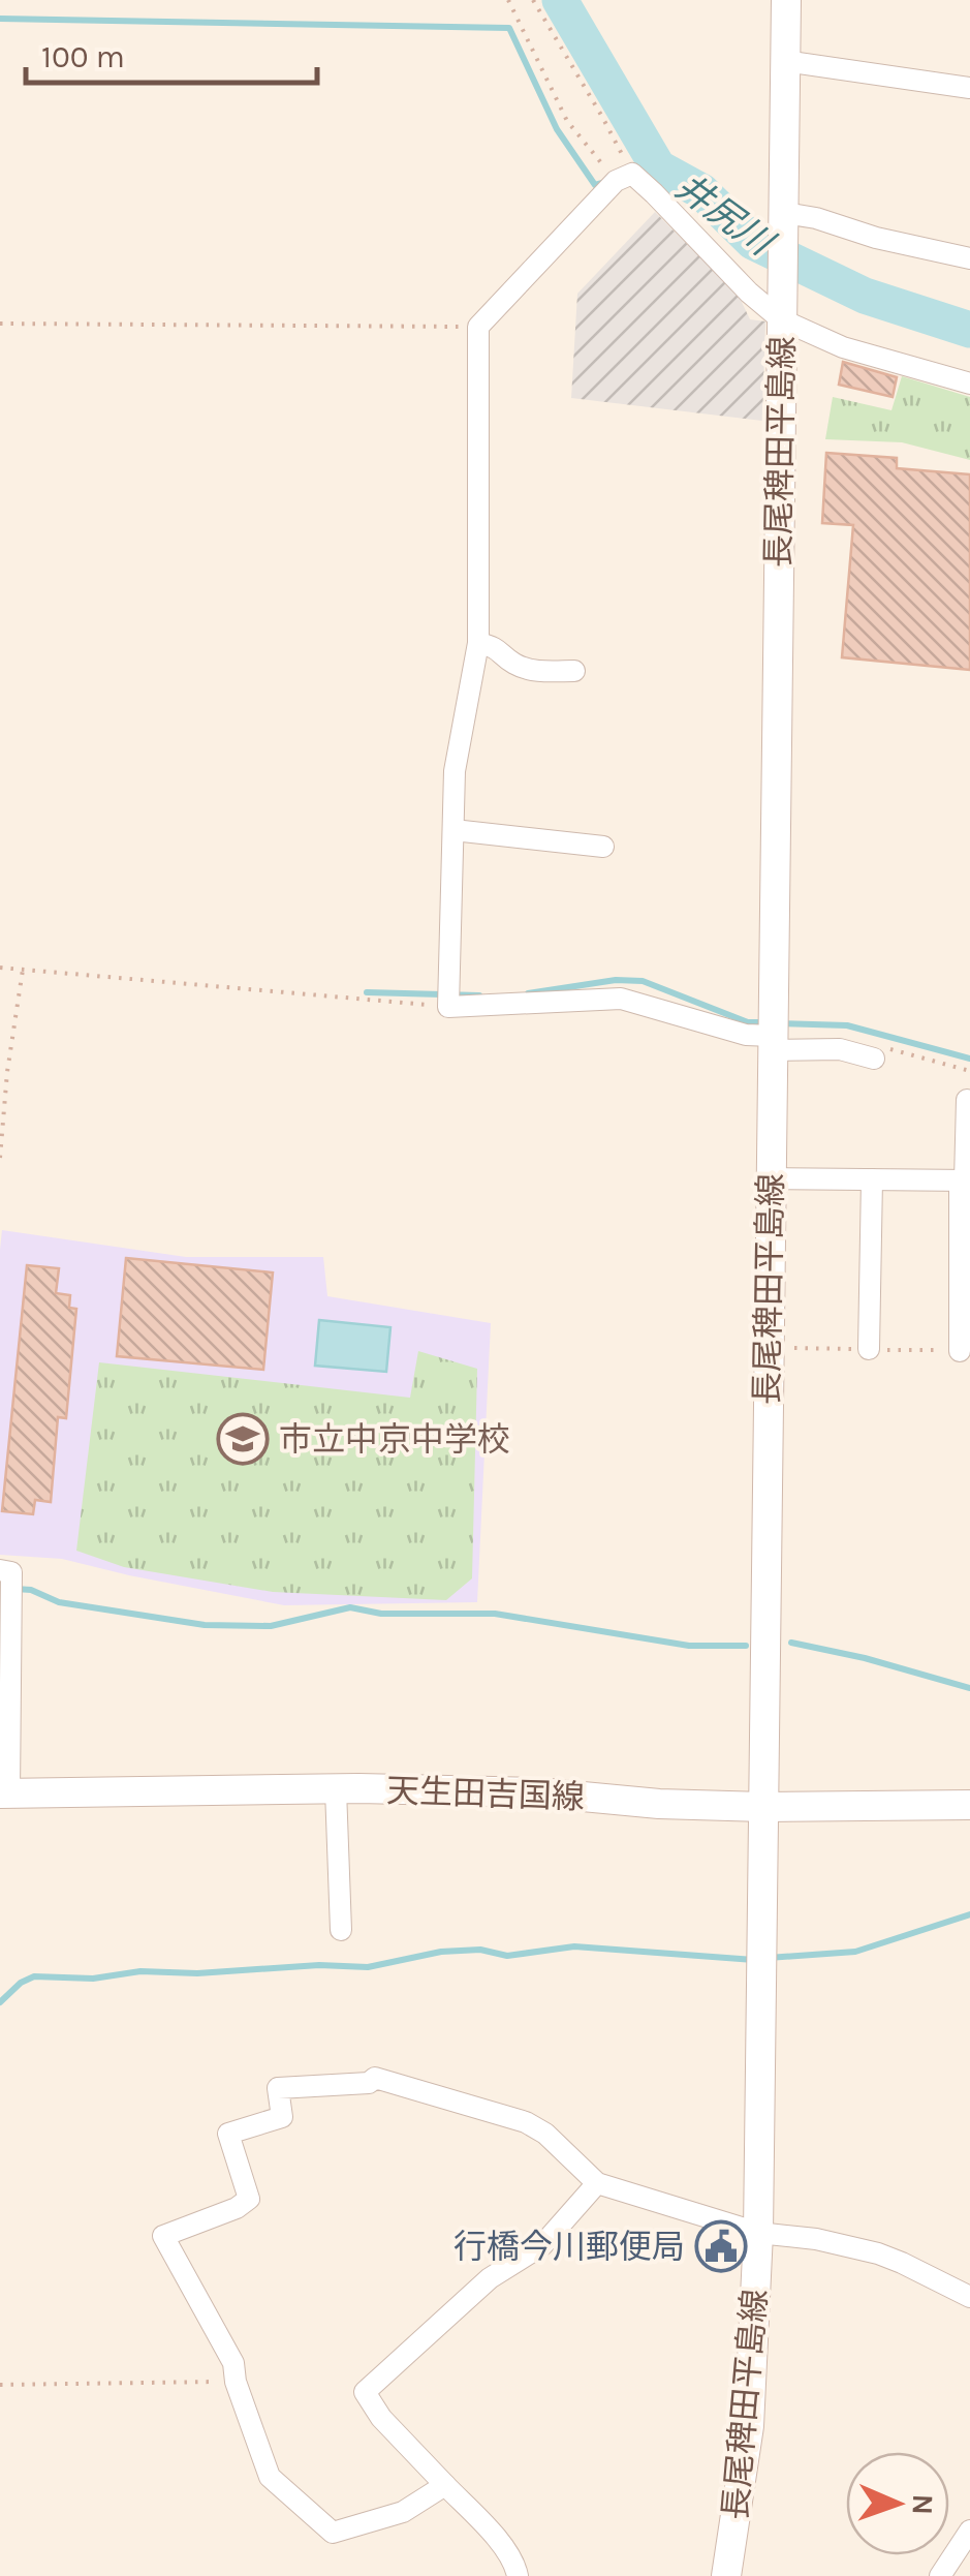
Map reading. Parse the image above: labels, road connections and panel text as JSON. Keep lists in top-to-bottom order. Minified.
{"streets":{"main road":["長尾稗田平島線","天生田吉国線"]},"crossings":[["長尾稗田平島線","天生田吉国線"]],"water":["井尻川"],"places":{"school or university":["市立中京中学校"],"public building":["行橋今川郵便局"]},"scale_bar":"100 m","north":"right"}
